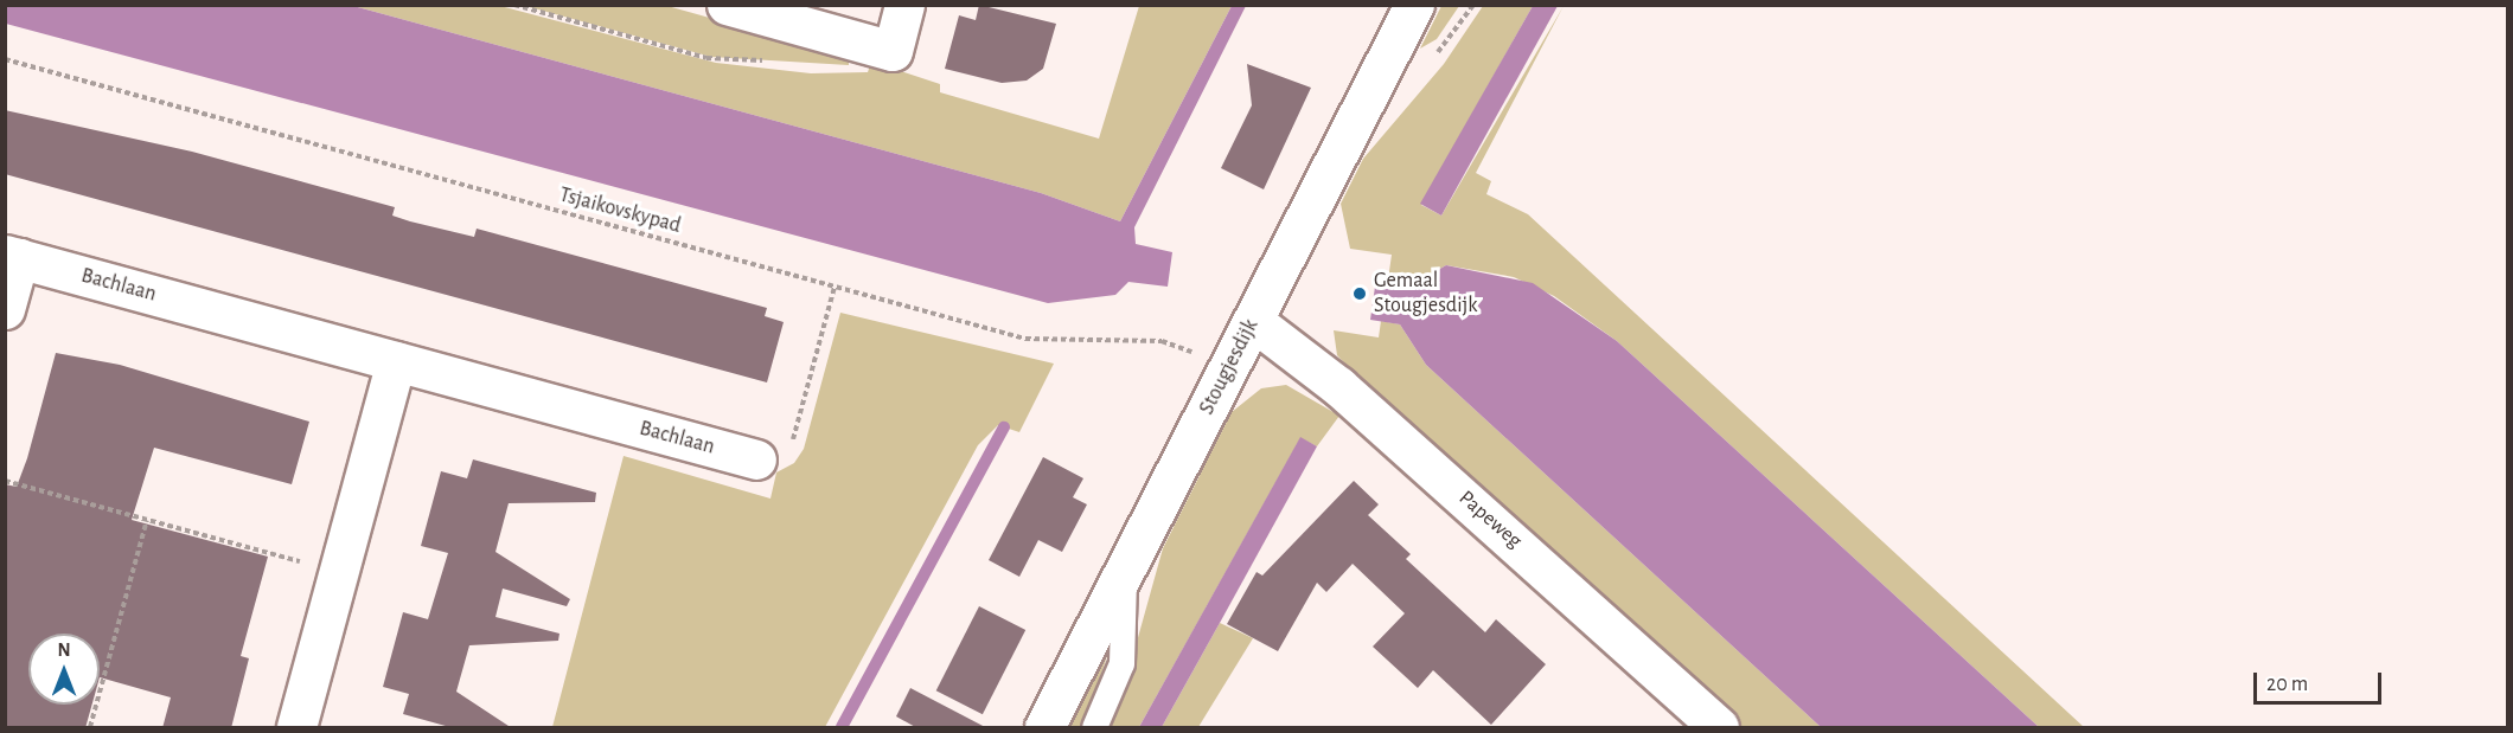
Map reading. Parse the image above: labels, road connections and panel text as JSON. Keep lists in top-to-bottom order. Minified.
{"streets":{"street":["Bachlaan","Stougjesdijk","Papeweg"],"path":["Tsjaikovskypad"]},"crossings":[["Tsjaikovskypad","Stougjesdijk"],["Stougjesdijk","Papeweg"]],"places":["Gemaal Stougjesdijk"],"scale_bar":"20 m","north":"top"}
